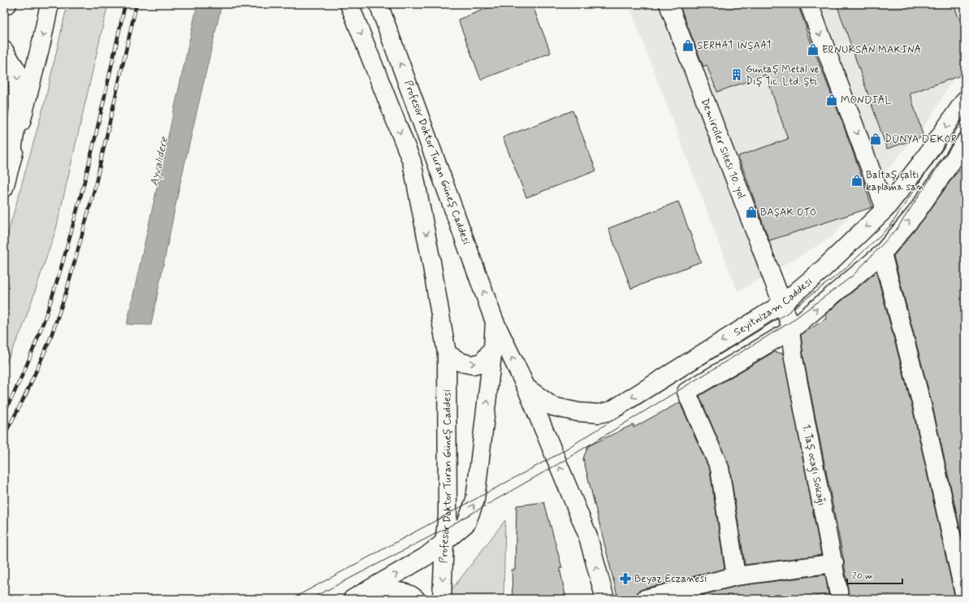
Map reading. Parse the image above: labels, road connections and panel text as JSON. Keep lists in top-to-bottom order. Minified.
{"streets":{"main road":["Demirciler Sitesi 10. yol","Profesör Doktor Turan Güneş Caddesi","Seyitnizam Caddesi","1. Taş ocagı Sokağı"]},"crossings":[["Demirciler Sitesi 10. yol","Seyitnizam Caddesi"],["Demirciler Sitesi 10. yol","1. Taş ocagı Sokağı"],["Profesör Doktor Turan Güneş Caddesi","Seyitnizam Caddesi"]],"water":["Ayvalıdere"],"places":{"shop":["SERHAT INŞAAT","ERNURSAN MAKINA","MONDIAL","DÜNYA DEKOR","Baltaş çaltı kaplama san","BAŞAK OTO"],"building":["Güntaş Metal ve Dış Tic. Ltd. Şti."],"pharmacy":["Beyaz Eczanesi"]},"scale_bar":"20 m"}
